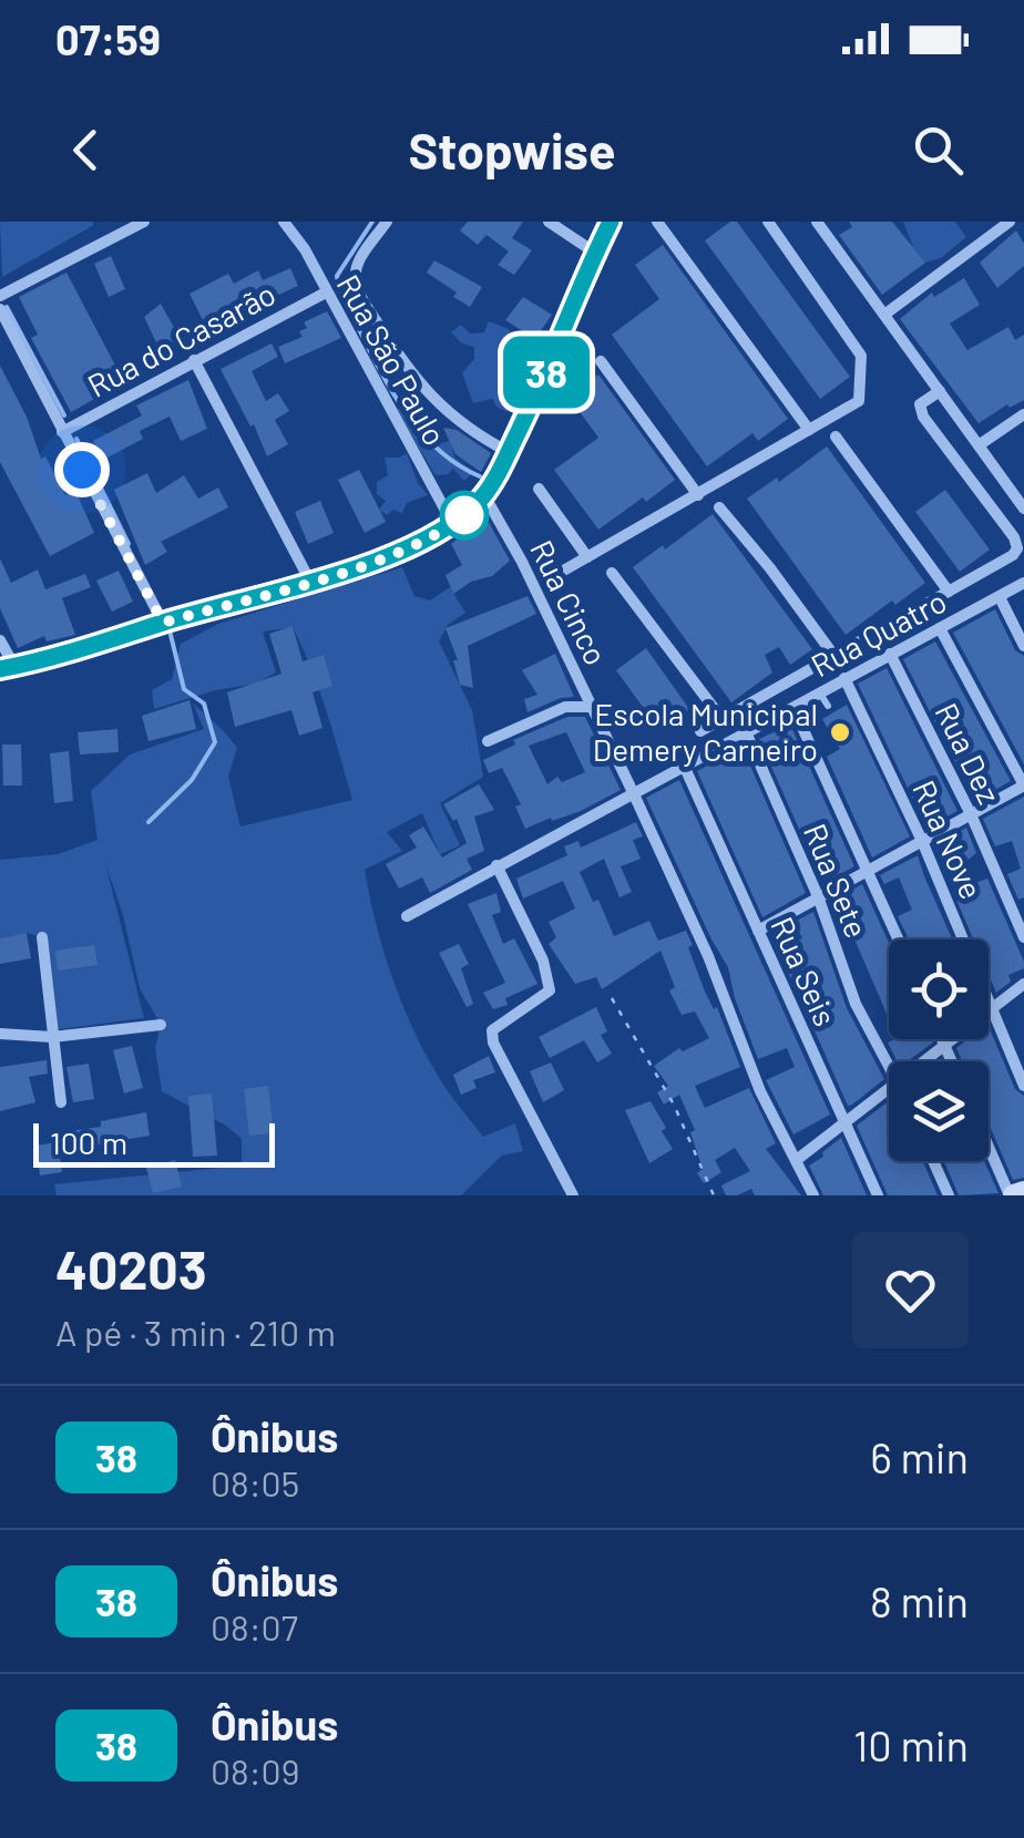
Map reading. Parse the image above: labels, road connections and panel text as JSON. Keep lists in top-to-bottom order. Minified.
{"streets":{"street":["Rua do Casarão","Rua São Paulo","Rua Cinco","Rua Quatro","Rua Dez","Rua Nove","Rua Sete","Rua Seis"]},"crossings":[["Rua do Casarão","Rua São Paulo"],["Rua Cinco","Rua Quatro"],["Rua Quatro","Rua Dez"],["Rua Quatro","Rua Nove"],["Rua Quatro","Rua Sete"],["Rua Quatro","Rua Seis"]],"places":["Escola Municipal Demery Carneiro"],"lines":["bus line 38"],"scale_bar":"100 m","page":{"status":"07:59","header":"Stopwise","on_map":"38","scale":"100 m","heading":["40203","A pé · 3 min · 210 m"],"list":[{"mark":"38","name":"Ônibus","note":"08:05","value":"6 min"},{"mark":"38","name":"Ônibus","note":"08:07","value":"8 min"},{"mark":"38","name":"Ônibus","note":"08:09","value":"10 min"}]}}
